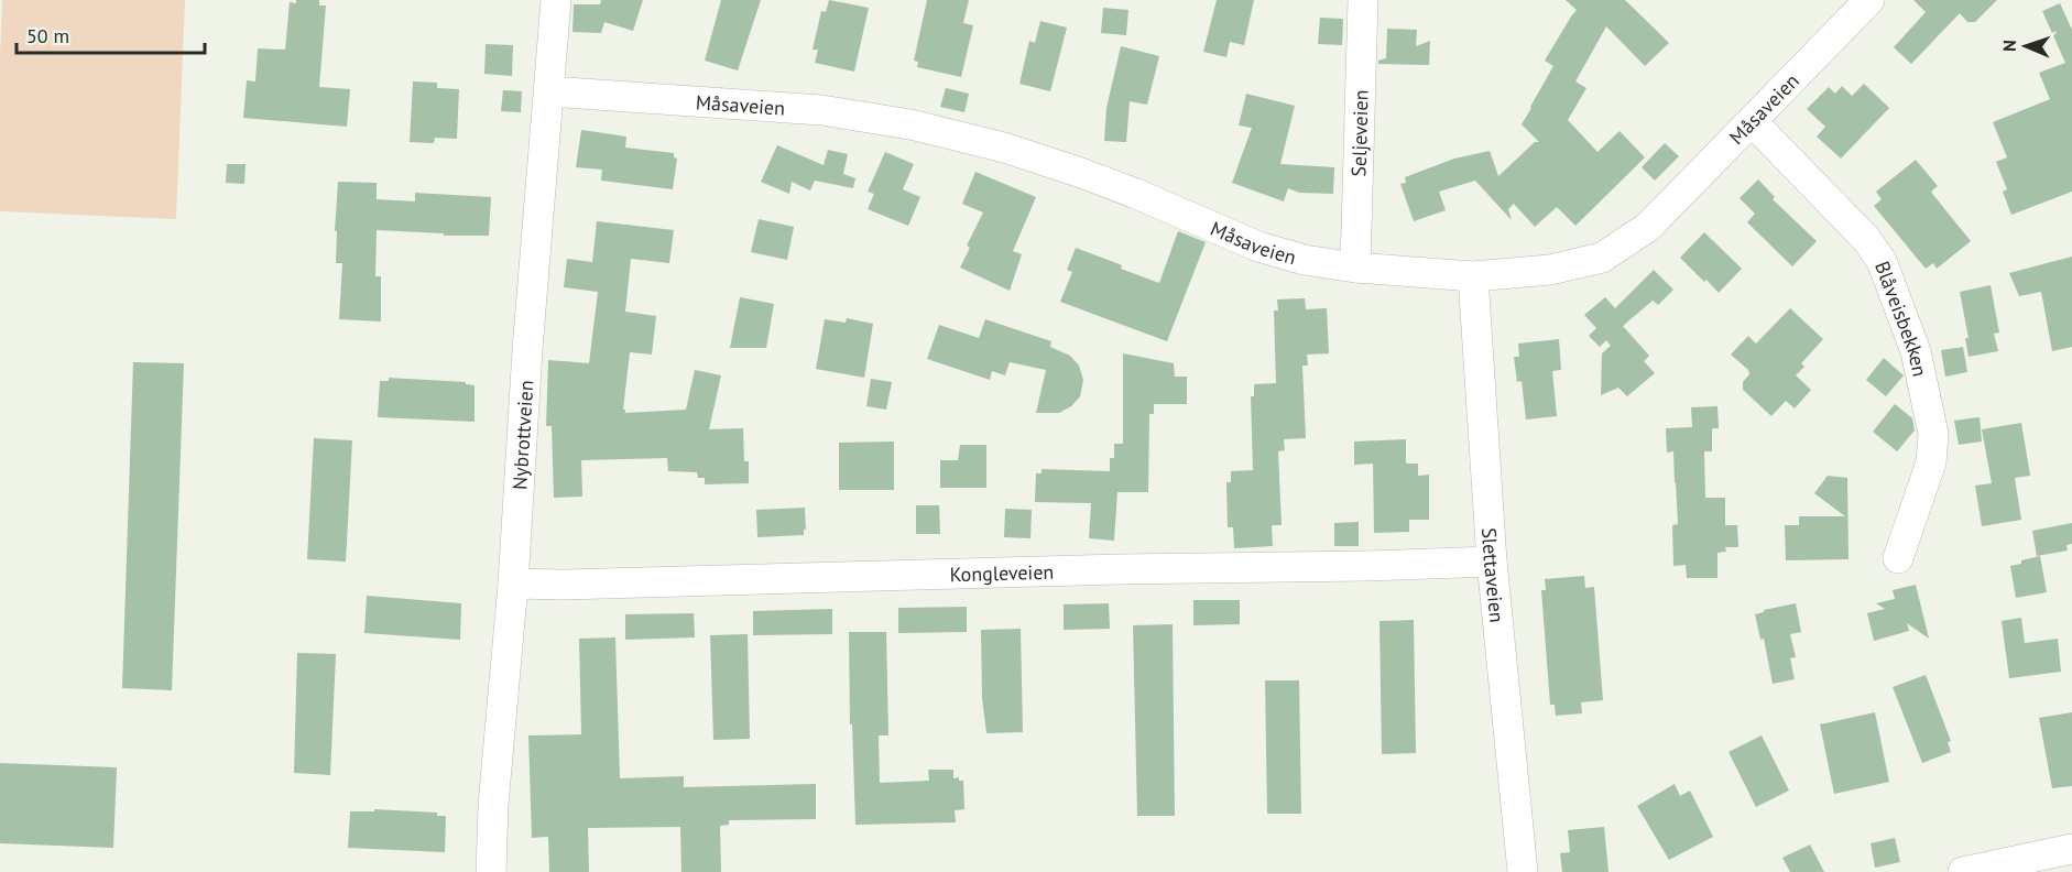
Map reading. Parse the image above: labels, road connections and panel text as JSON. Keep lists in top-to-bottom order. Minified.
{"streets":{"street":["Måsaveien","Seljeveien","Blåveisbekken","Nybrottveien","Kongleveien","Slettaveien"]},"crossings":[["Måsaveien","Seljeveien"],["Måsaveien","Blåveisbekken"],["Måsaveien","Nybrottveien"],["Måsaveien","Slettaveien"],["Nybrottveien","Kongleveien"],["Kongleveien","Slettaveien"]],"scale_bar":"50 m","north":"left"}
